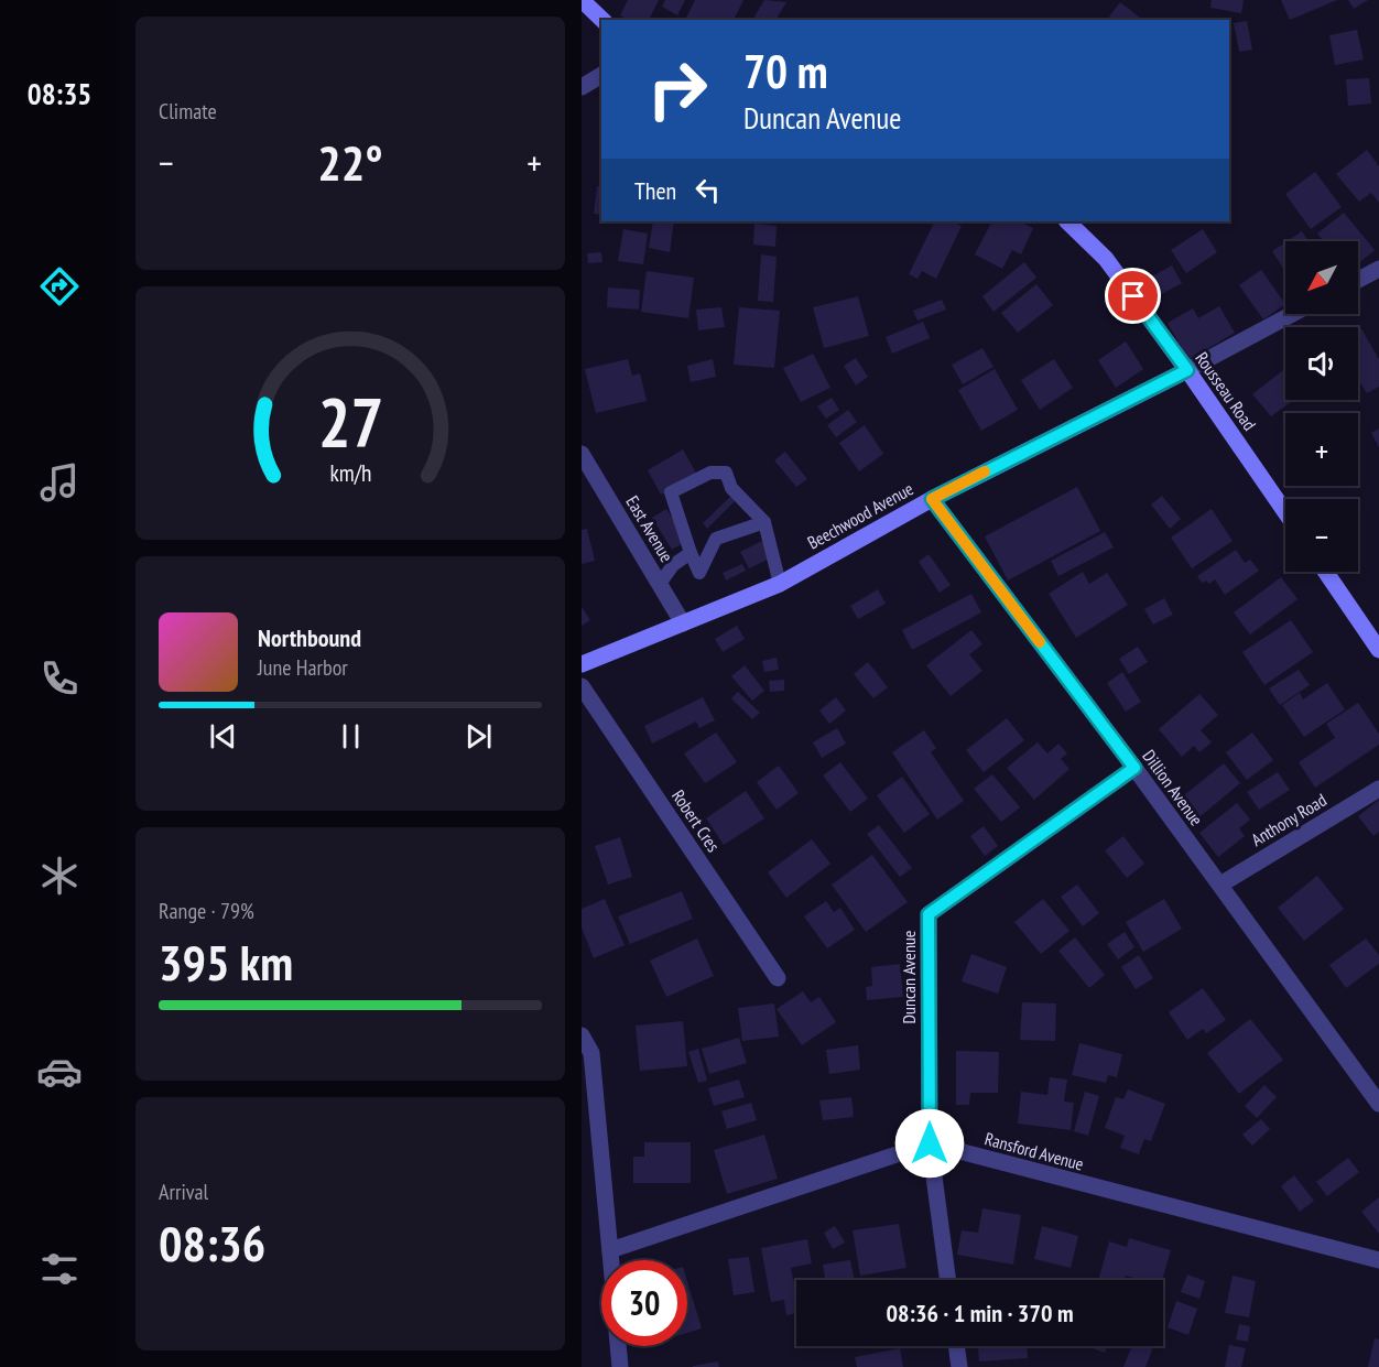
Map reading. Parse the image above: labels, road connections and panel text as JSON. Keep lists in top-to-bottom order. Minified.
{"streets":{"street":["Rousseau Road","Beechwood Avenue","East Avenue","Dillion Avenue","Anthony Road","Robert Cres","Duncan Avenue","Ransford Avenue"]},"crossings":[["Rousseau Road","Beechwood Avenue"],["Beechwood Avenue","East Avenue"],["Beechwood Avenue","Dillion Avenue"],["Dillion Avenue","Anthony Road"],["Dillion Avenue","Duncan Avenue"],["Duncan Avenue","Ransford Avenue"]],"north":"bottom left","page":{"tabs":"08:35","tile":["Climate",["Range · 79%","395 km"],["Arrival","08:36"]],"turn":["70 m","Duncan Avenue"],"heat":["−","22°","+"],"then":"Then","map_buttons":["+","−"],"song":["Northbound","June Harbor"],"limit":"30","trip":"08:36 · 1 min · 370 m","gauge":["27","km/h"]}}
